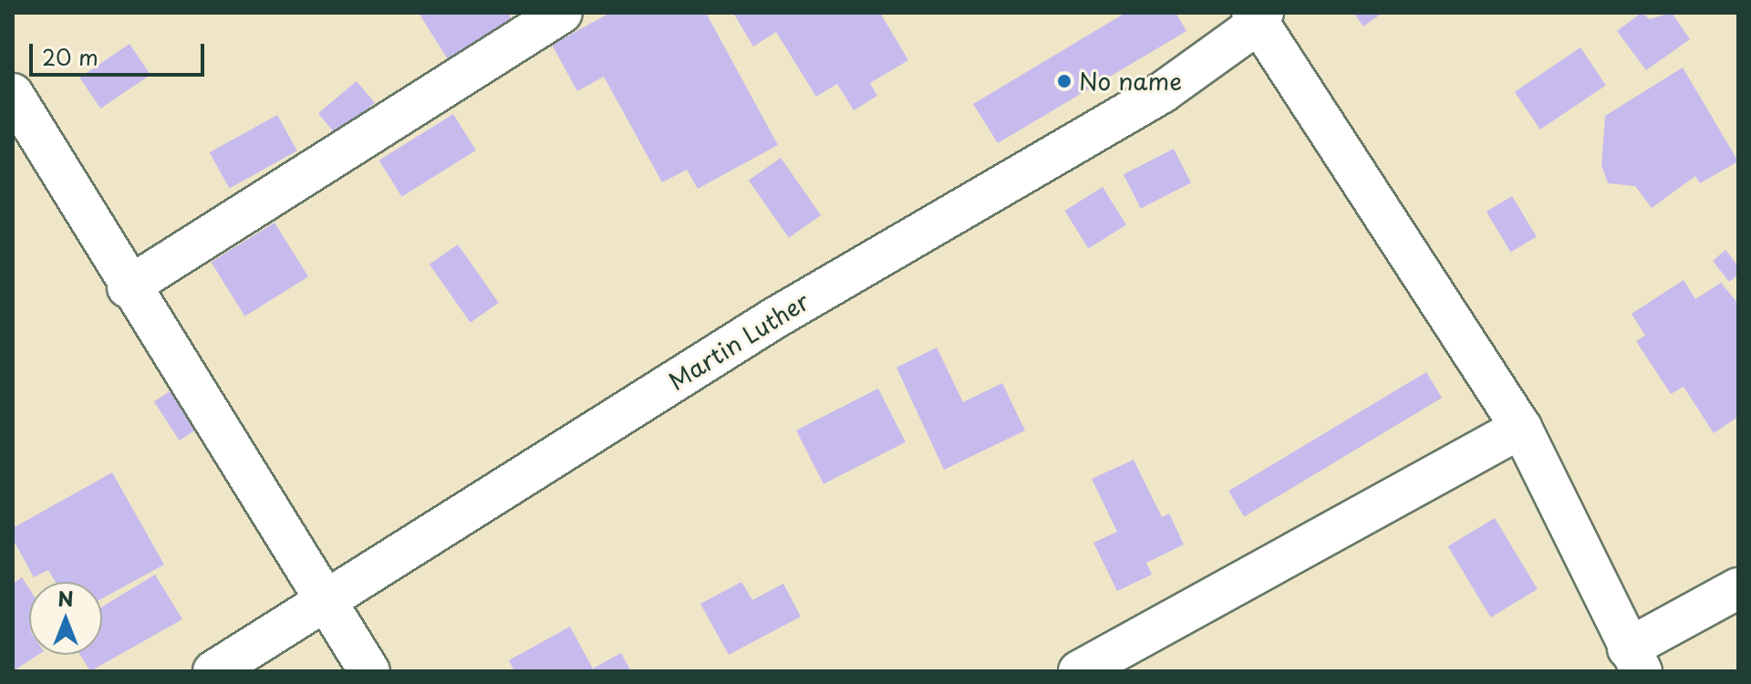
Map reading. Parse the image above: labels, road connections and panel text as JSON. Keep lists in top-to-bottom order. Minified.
{"streets":{"street":["Martin Luther"]},"places":["No name"],"scale_bar":"20 m","north":"top"}
